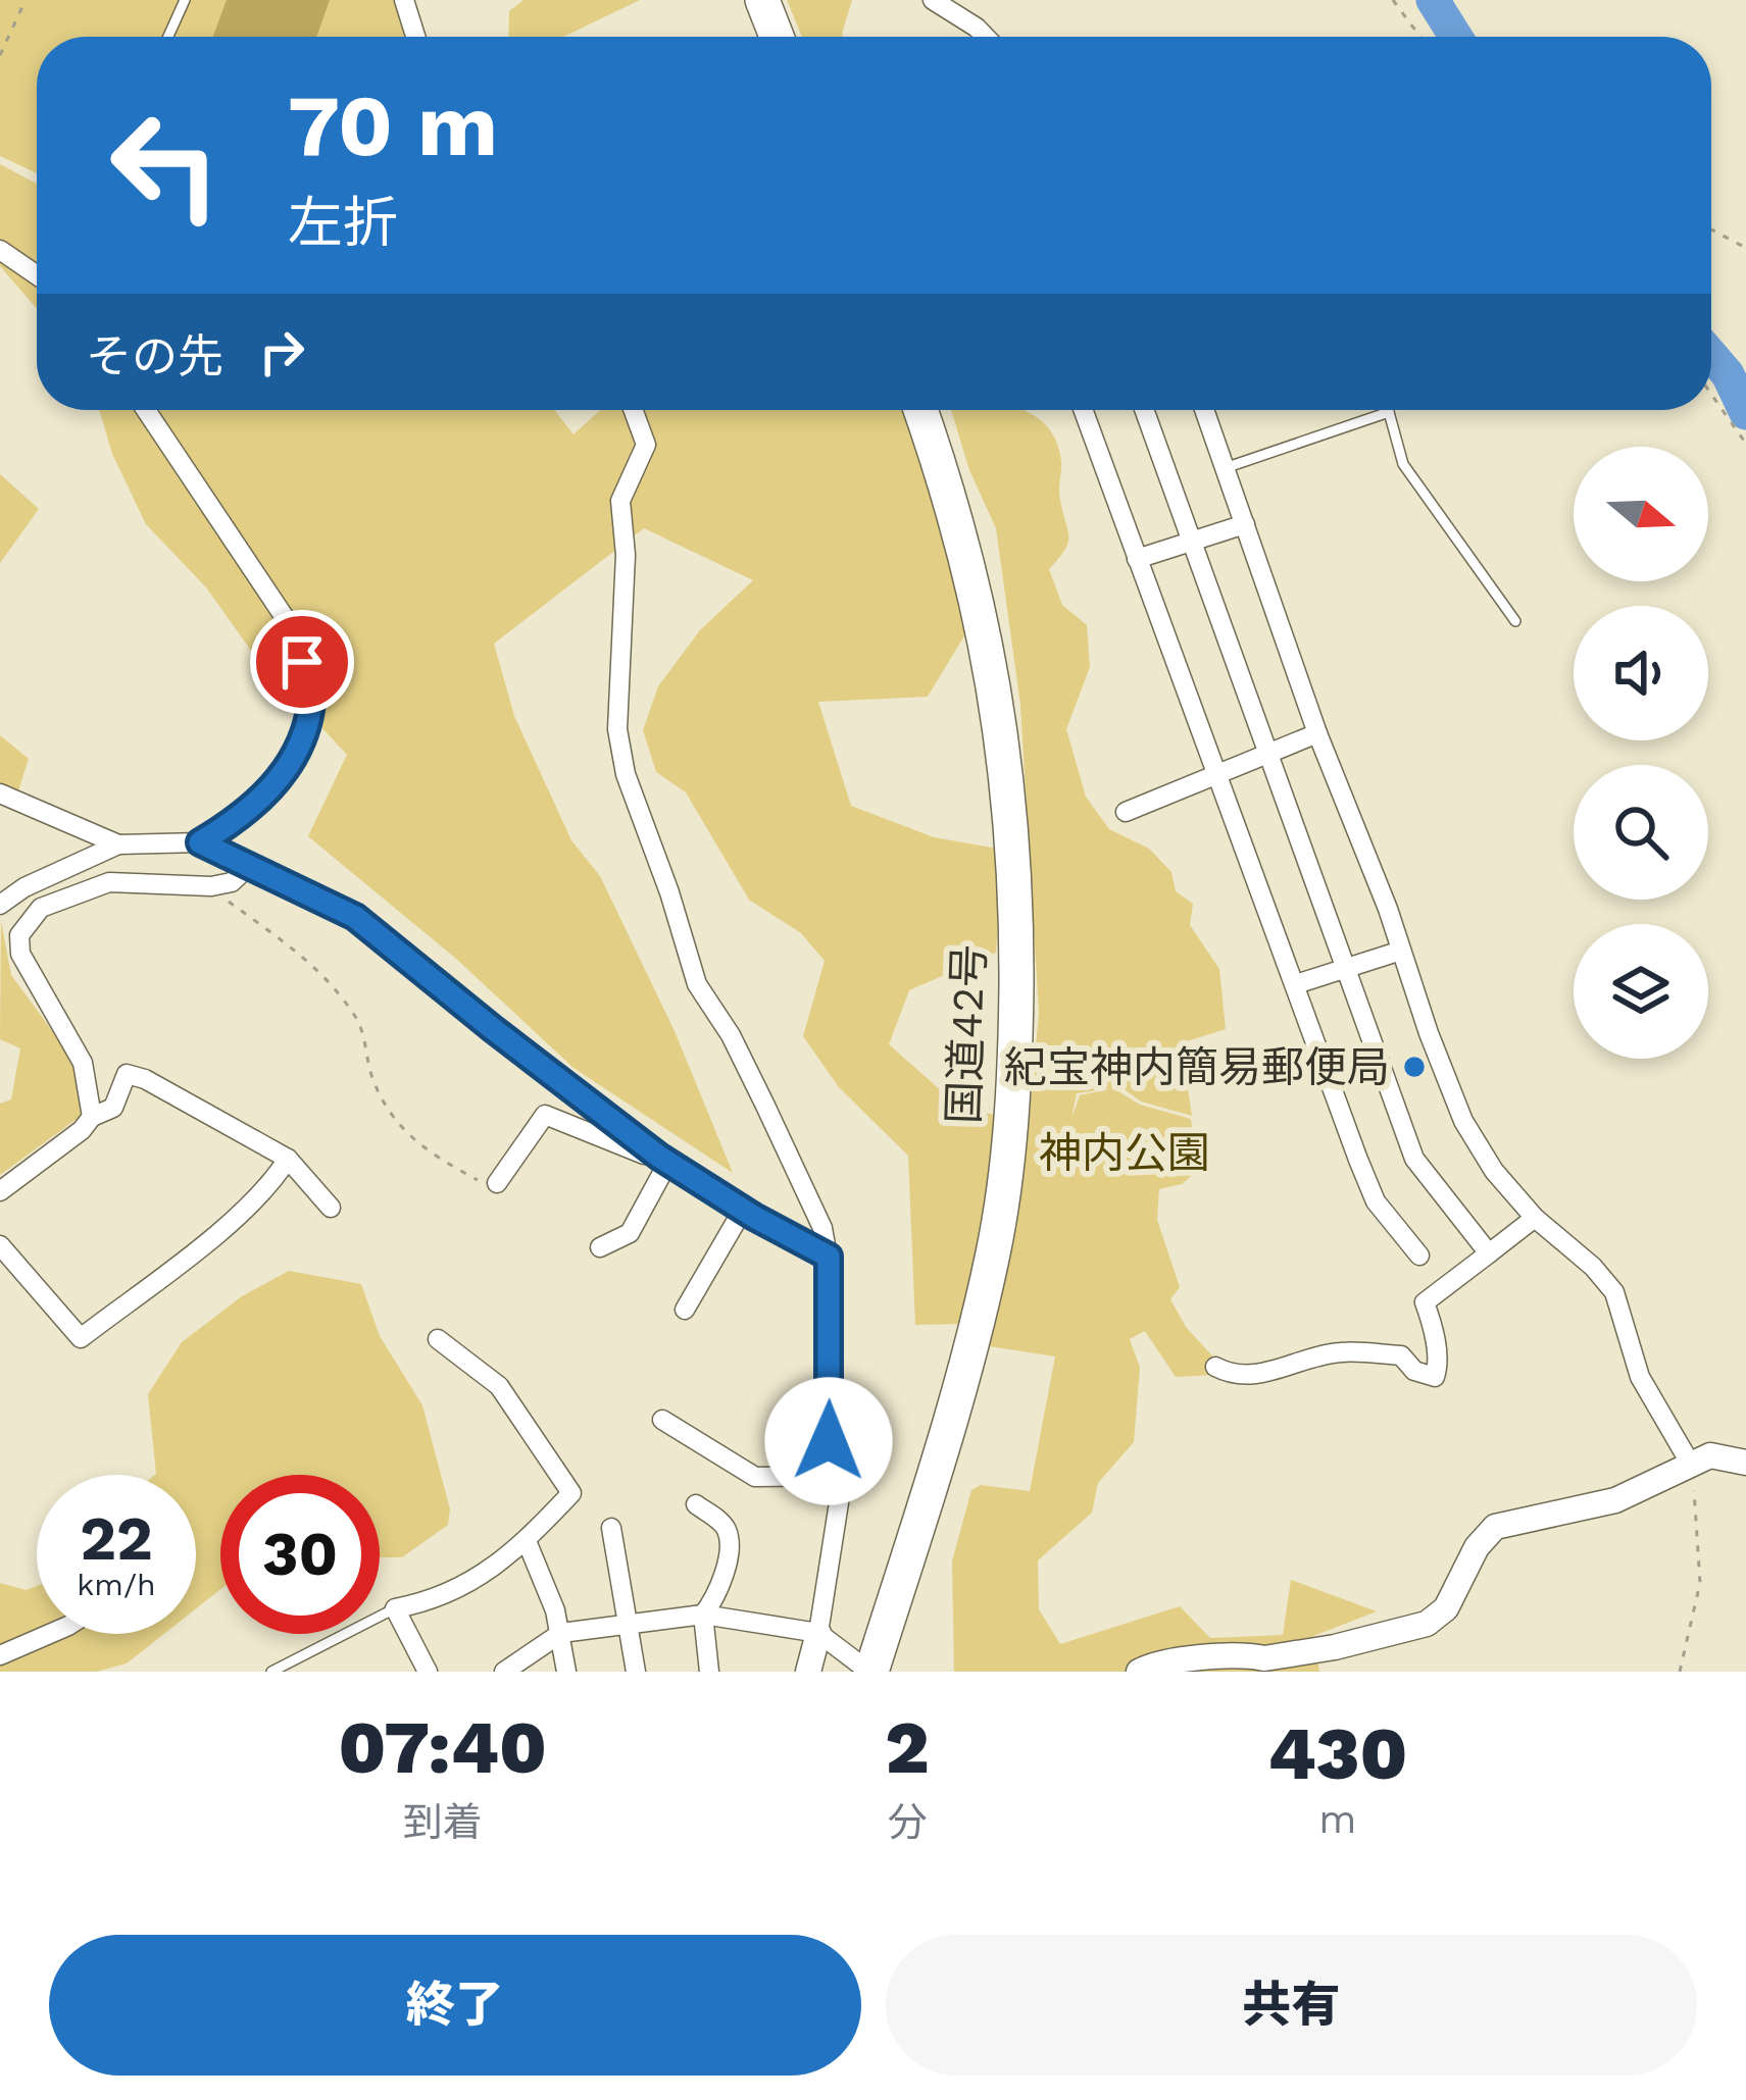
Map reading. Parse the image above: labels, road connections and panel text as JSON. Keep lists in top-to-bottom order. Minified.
{"streets":{"highway":["国道42号"]},"parks":["神内公園"],"places":["紀宝神内簡易郵便局"],"north":"right","page":{"turn":["70 m","左折"],"then":"その先","speed":"22 km/h","limit":"30","eta":["07:40","到着","2","分","430","m"],"buttons":["終了","共有"]}}
